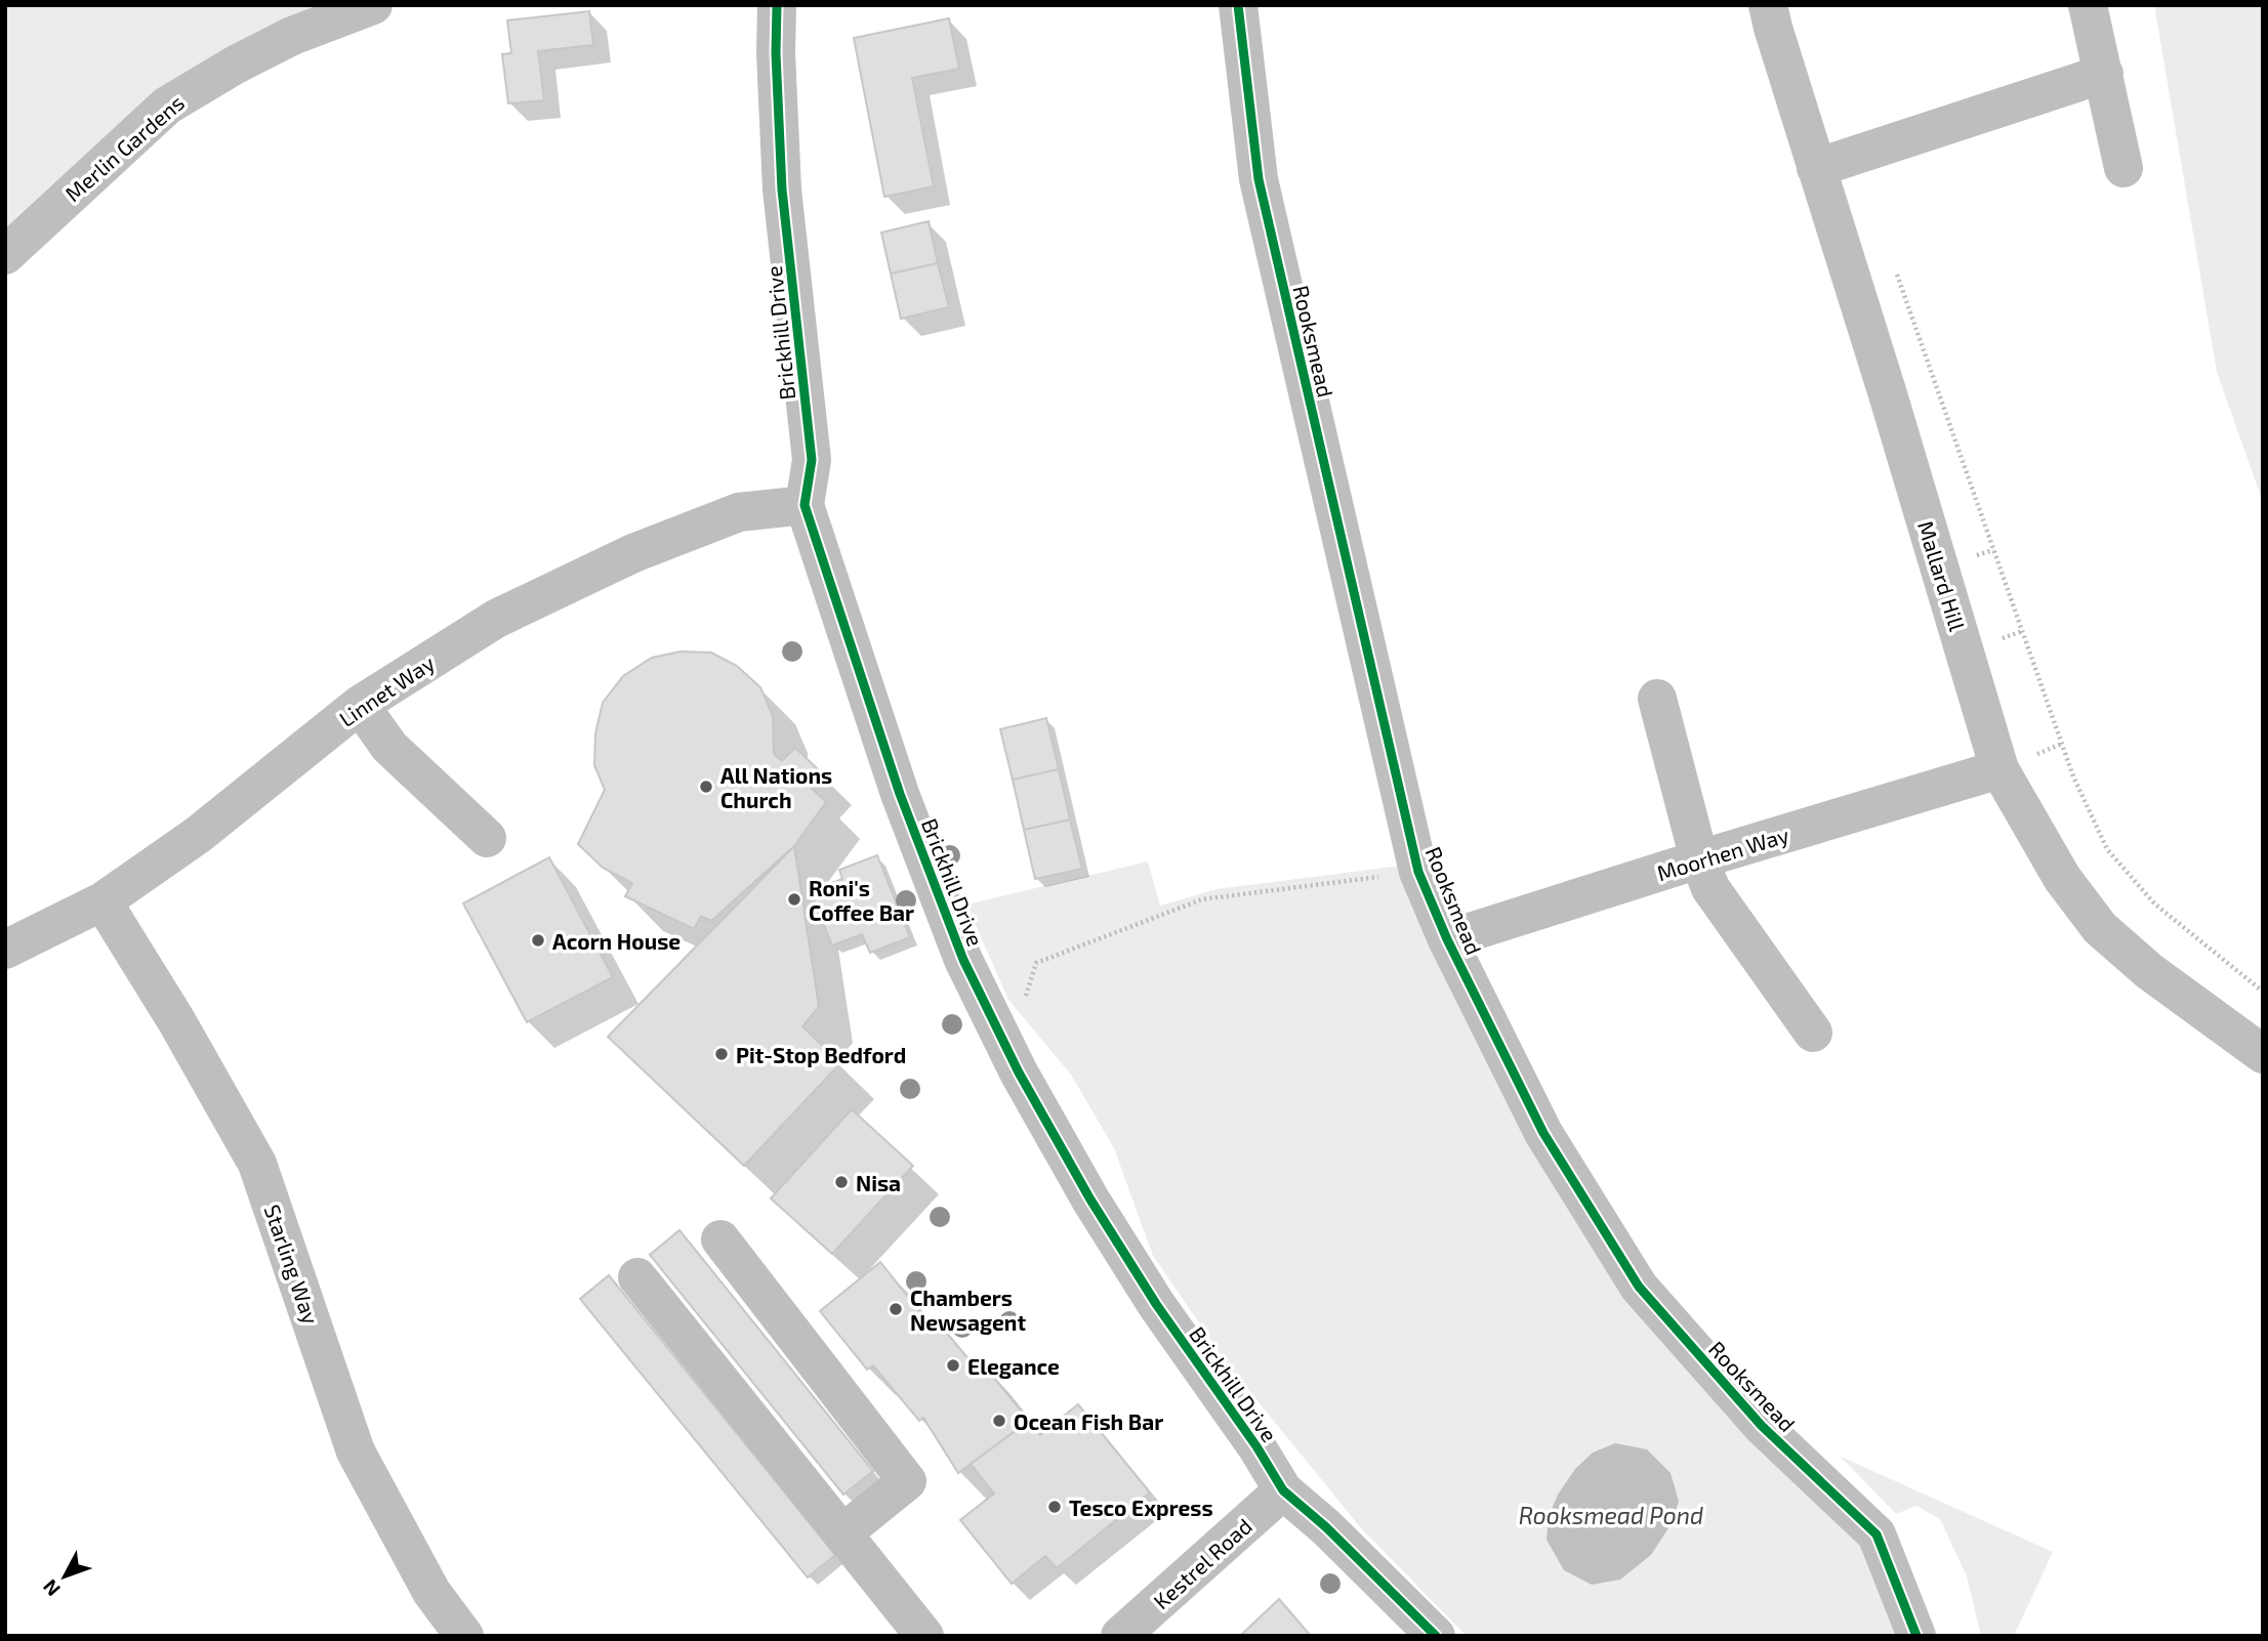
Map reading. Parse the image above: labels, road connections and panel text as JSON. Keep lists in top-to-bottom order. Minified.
{"streets":{"street":["Merlin Gardens","Brickhill Drive","Rooksmead","Mallard Hill","Linnet Way","Moorhen Way","Starling Way","Kestrel Road"]},"crossings":[["Brickhill Drive","Linnet Way"],["Brickhill Drive","Kestrel Road"],["Rooksmead","Moorhen Way"],["Mallard Hill","Moorhen Way"],["Linnet Way","Starling Way"]],"water":["Rooksmead Pond"],"places":["All Nations Church","Roni's Coffee Bar","Acorn House","Pit-Stop Bedford","Nisa","Chambers Newsagent","Elegance","Ocean Fish Bar","Tesco Express"],"north":"bottom left"}
